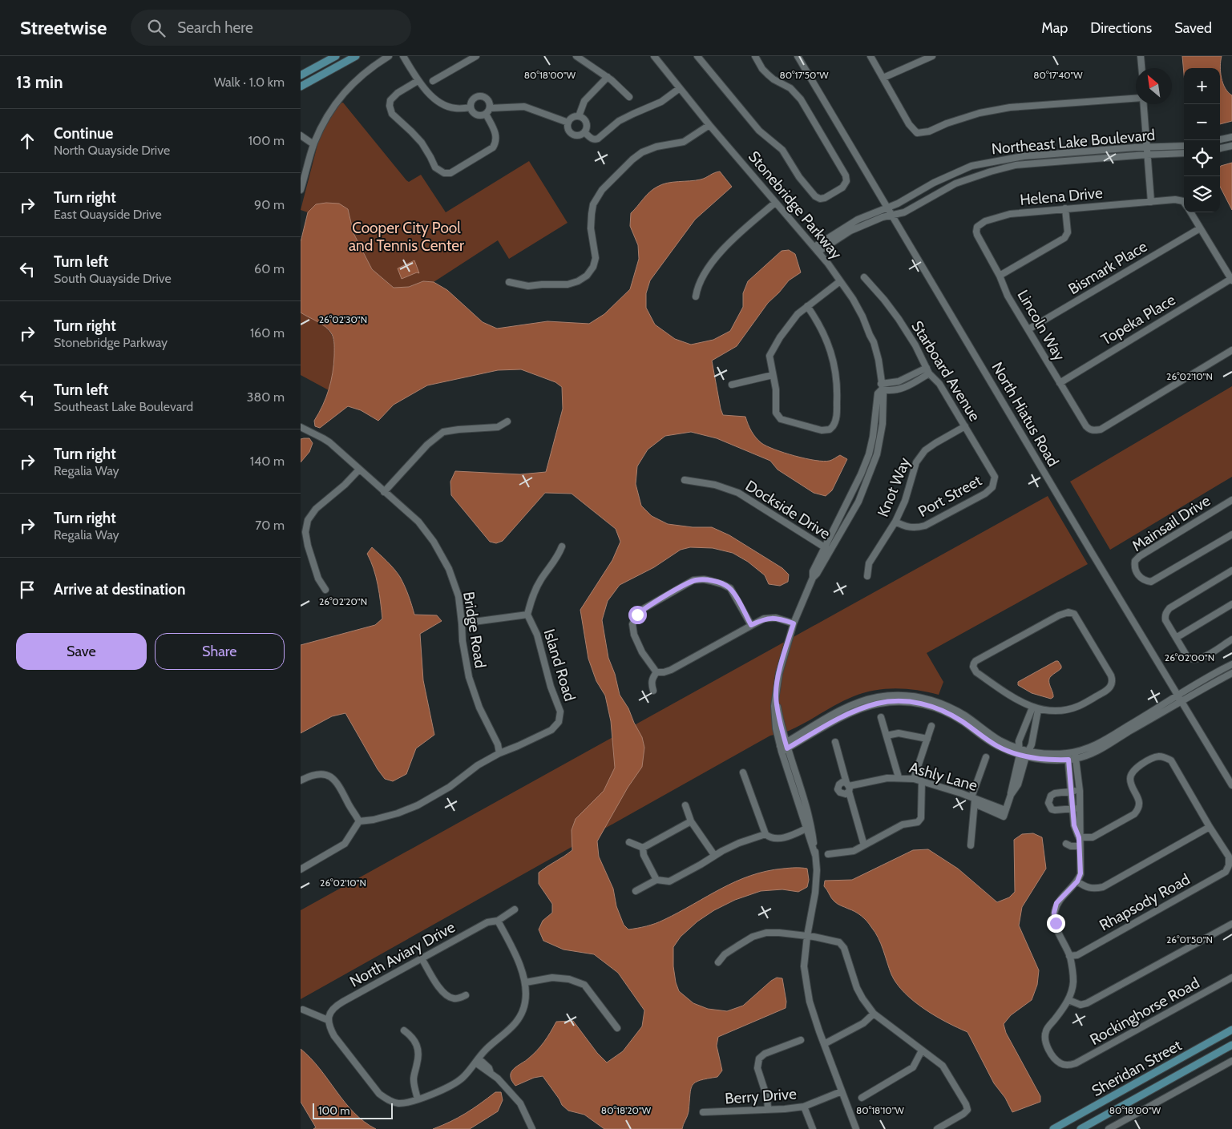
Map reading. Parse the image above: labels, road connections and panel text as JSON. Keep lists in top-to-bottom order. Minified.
{"streets":{"main road":["Sheridan Street"],"street":["Northeast Lake Boulevard","Helena Drive","Stonebridge Parkway","Bismark Place","Topeka Place","Lincoln Way","Starboard Avenue","North Hiatus Road","Knot Way","Port Street","Dockside Drive","Mainsail Drive","Bridge Road","Island Road","Ashly Lane","Rhapsody Road","North Aviary Drive","Rockinghorse Road","Berry Drive"]},"crossings":[["Northeast Lake Boulevard","Stonebridge Parkway"],["Northeast Lake Boulevard","North Hiatus Road"],["Helena Drive","Lincoln Way"],["Stonebridge Parkway","Dockside Drive"],["Stonebridge Parkway","Berry Drive"],["Bismark Place","Lincoln Way"],["Topeka Place","Lincoln Way"],["Starboard Avenue","Knot Way"],["Starboard Avenue","Port Street"],["Knot Way","Port Street"],["Bridge Road","Island Road"]],"parks":["Cooper City Pool and Tennis Center"],"scale_bar":"100 m","north":"top left","page":{"header":"Streetwise","search":"Search here","nav":["Map","Directions","Saved"],"heading":["13 min","Walk · 1.0 km"],"map_buttons":["+","−"],"list":[["Continue","North Quayside Drive","100 m"],["Turn right","East Quayside Drive","90 m"],["Turn left","South Quayside Drive","60 m"],["Turn right","Stonebridge Parkway","160 m"],["Turn left","Southeast Lake Boulevard","380 m"],["Turn right","Regalia Way","140 m"],["Turn right","Regalia Way","70 m"],"Arrive at destination"],"buttons":["Save","Share"],"scale":"100 m"},"coordinates":["80°18'00\"W","80°17'50\"W","80°17'40\"W","26°02'30\"N","26°02'10\"N","26°02'20\"N","26°02'00\"N","26°01'50\"N","80°18'20\"W","80°18'10\"W"]}
